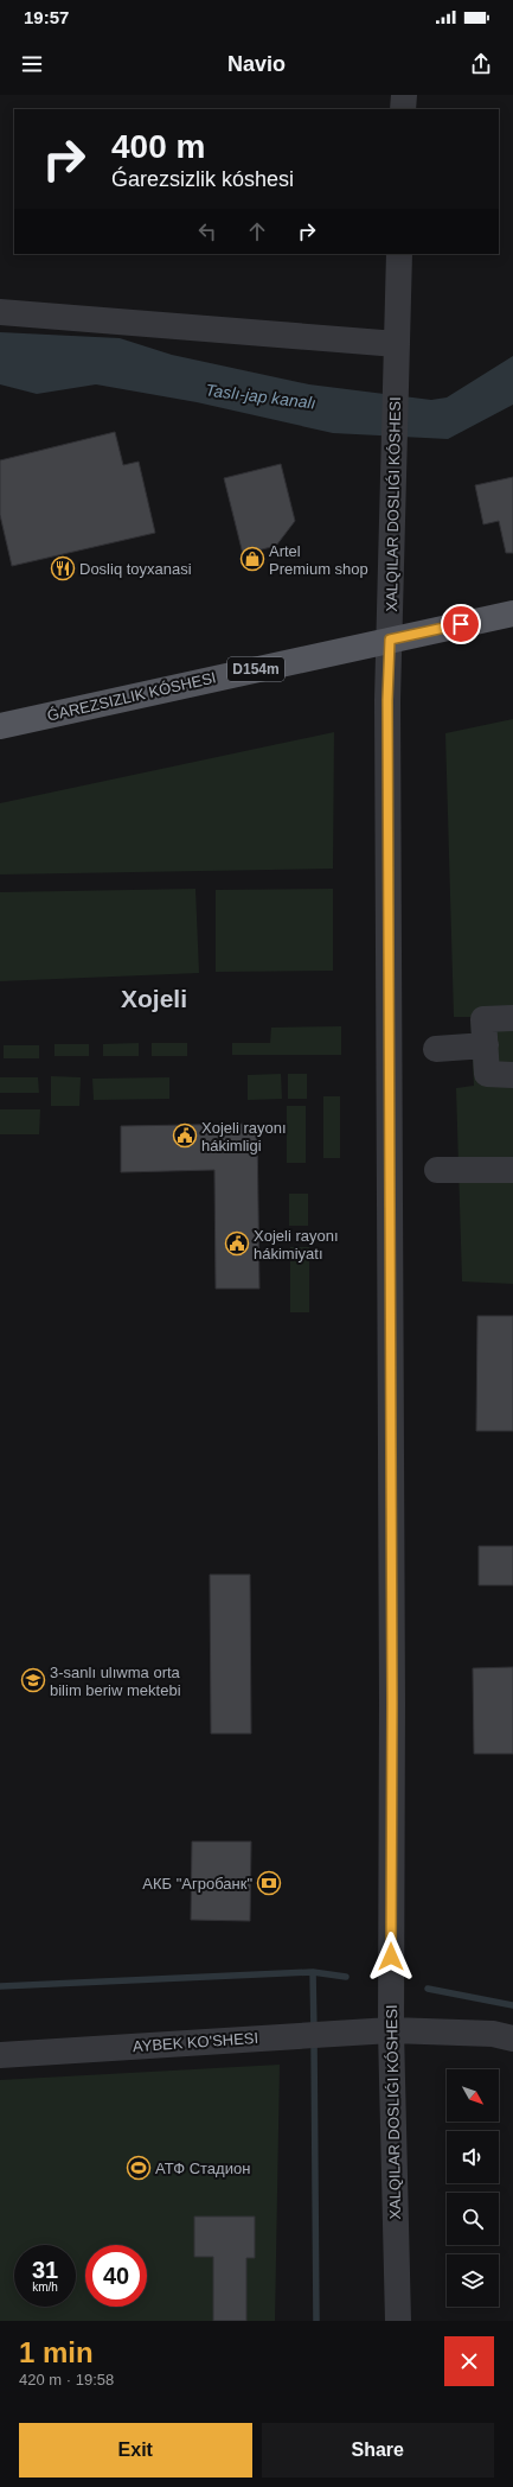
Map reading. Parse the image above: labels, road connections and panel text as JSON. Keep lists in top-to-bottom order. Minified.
{"streets":{"main road":["D154m","ǴAREZSIZLIK KÓSHESI"],"street":["AYBEK KO'SHESI"]},"districts":["Xojeli"],"water":["Taslı-jap kanalı"],"places":{"shop":["Artel Premium shop"],"restaurant":["Dosliq toyxanasi"],"public building":["Xojeli rayonı hákimligi","Xojeli rayonı hákimiyatı"],"school or university":["3-sanlı ulıwma orta bilim beriw mektebi"],"bank":["АКБ \"Агробанк\""],"sports":["АТФ Стадион"]},"north":"bottom right","page":{"status":"19:57","header":"Navio","turn":["400 m","Ǵarezsizlik kóshesi"],"speed":"31 km/h","limit":"40","heading":["1 min","420 m · 19:58"],"buttons":["Exit","Share"]}}
